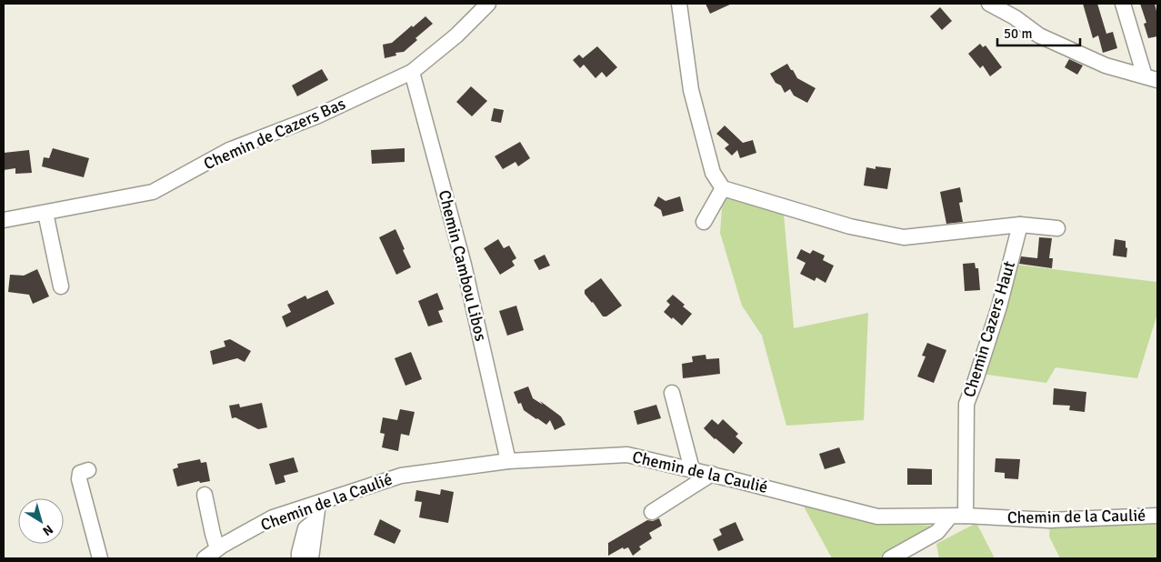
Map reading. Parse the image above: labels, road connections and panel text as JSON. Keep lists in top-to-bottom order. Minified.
{"streets":{"street":["Chemin de Cazers Bas","Chemin Cambou Libos","Chemin Cazers Haut","Chemin de la Caulié"]},"crossings":[["Chemin de Cazers Bas","Chemin Cambou Libos"],["Chemin Cambou Libos","Chemin de la Caulié"],["Chemin Cazers Haut","Chemin de la Caulié"]],"scale_bar":"50 m","north":"bottom right"}
